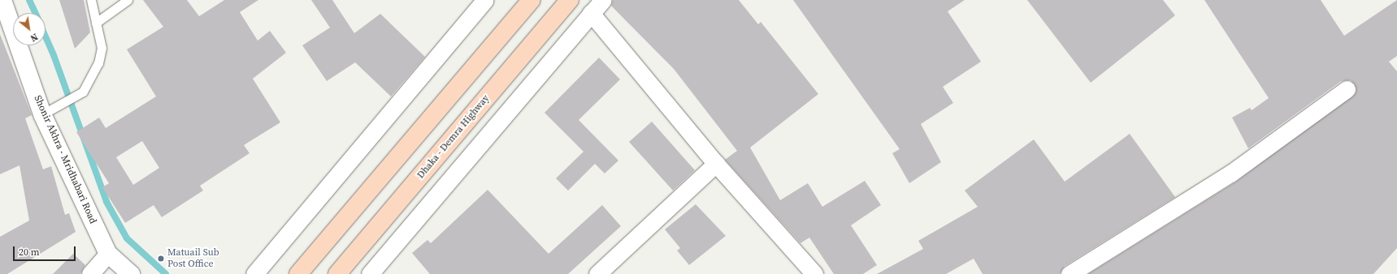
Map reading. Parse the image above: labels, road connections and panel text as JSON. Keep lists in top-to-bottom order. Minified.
{"streets":{"main road":["Dhaka - Demra Highway","Shonir Akhra - Mridhabari Road"]},"places":["Matuail Sub Post Office"],"scale_bar":"20 m","north":"bottom right"}
